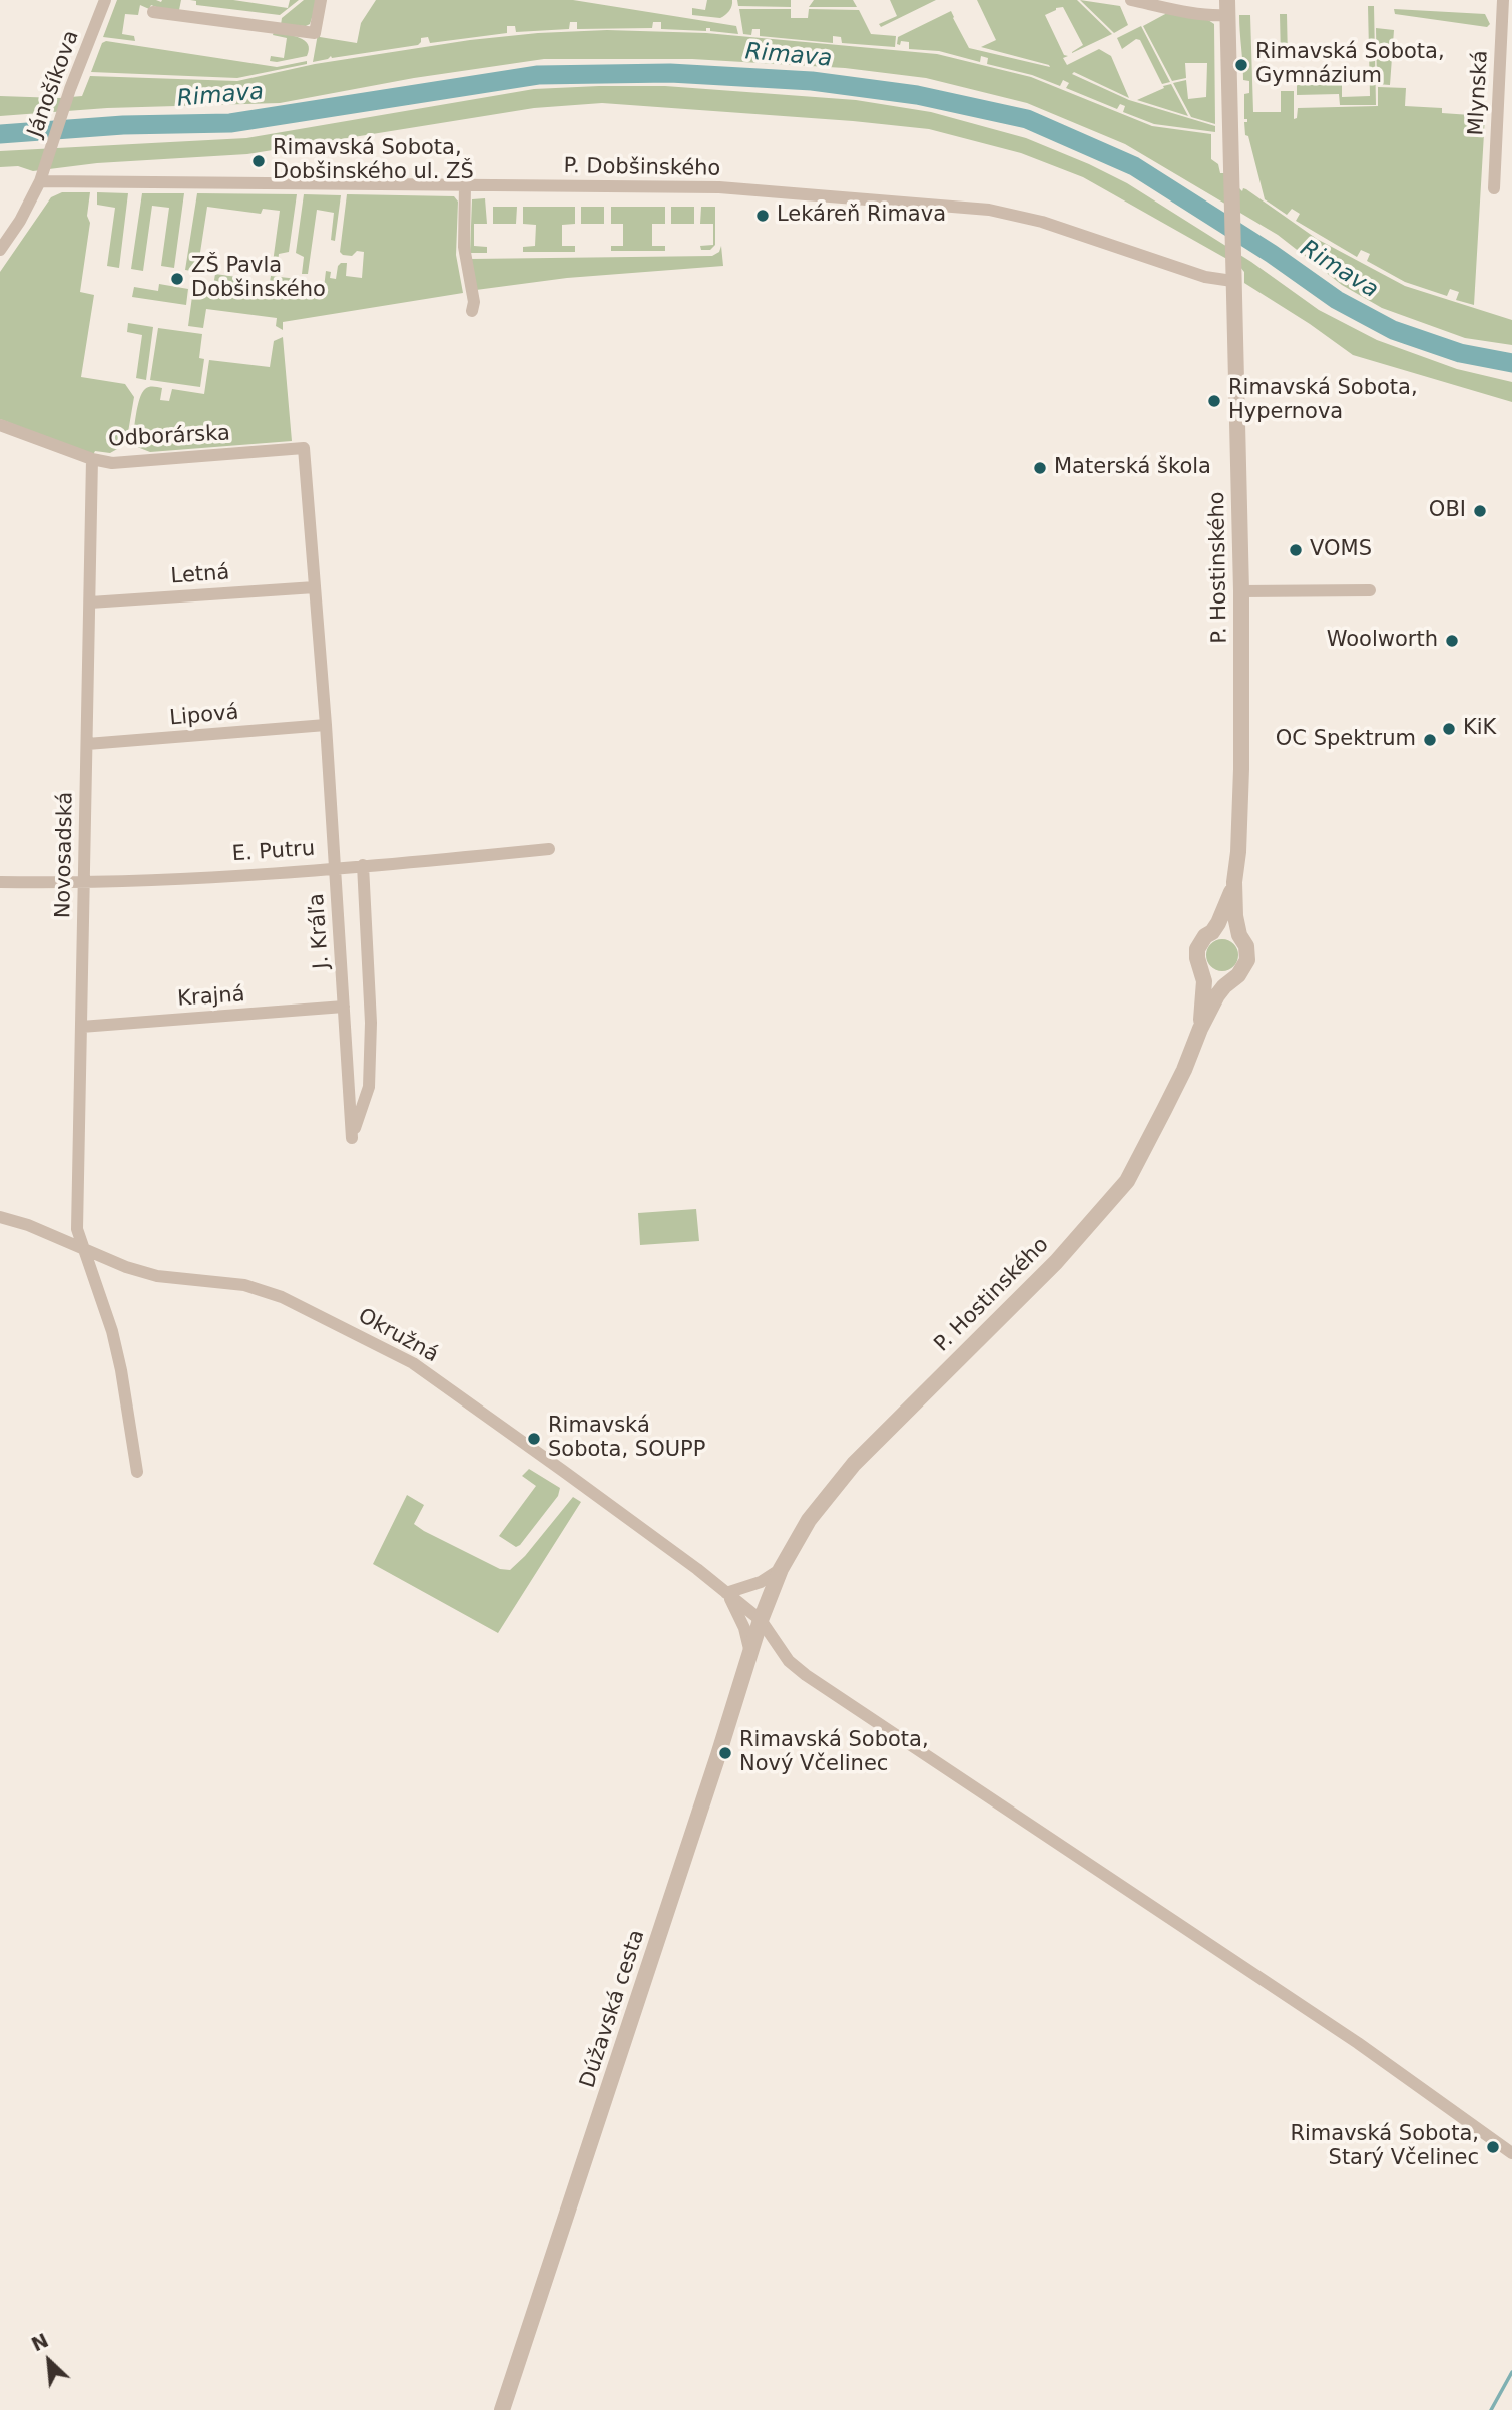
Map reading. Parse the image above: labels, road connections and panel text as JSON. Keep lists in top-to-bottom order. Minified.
{"streets":{"street":["Jánošíkova","Mlynská","P. Dobšinského","Odborárska","P. Hostinského","Letná","Lipová","E. Putru","Novosadská","J. Kráľa","Krajná","Okružná","Dúžavská cesta"]},"crossings":[["Jánošíkova","P. Dobšinského"],["P. Dobšinského","P. Hostinského"],["Odborárska","Novosadská"],["Odborárska","J. Kráľa"],["P. Hostinského","Okružná"],["P. Hostinského","Dúžavská cesta"],["Letná","Novosadská"],["Letná","J. Kráľa"],["Lipová","Novosadská"],["Lipová","J. Kráľa"],["E. Putru","Novosadská"],["E. Putru","J. Kráľa"],["Novosadská","Krajná"],["Novosadská","Okružná"],["J. Kráľa","Krajná"],["Okružná","Dúžavská cesta"]],"water":["Rimava"],"places":["Rimavská Sobota, Gymnázium","Rimavská Sobota, Dobšinského ul. ZŠ","Lekáreň Rimava","ZŠ Pavla Dobšinského","Rimavská Sobota, Hypernova","Materská škola","OBI","VOMS","Woolworth","KiK","OC Spektrum","Rimavská Sobota, SOUPP","Rimavská Sobota, Nový Včelinec","Rimavská Sobota, Starý Včelinec"],"north":"top left"}
